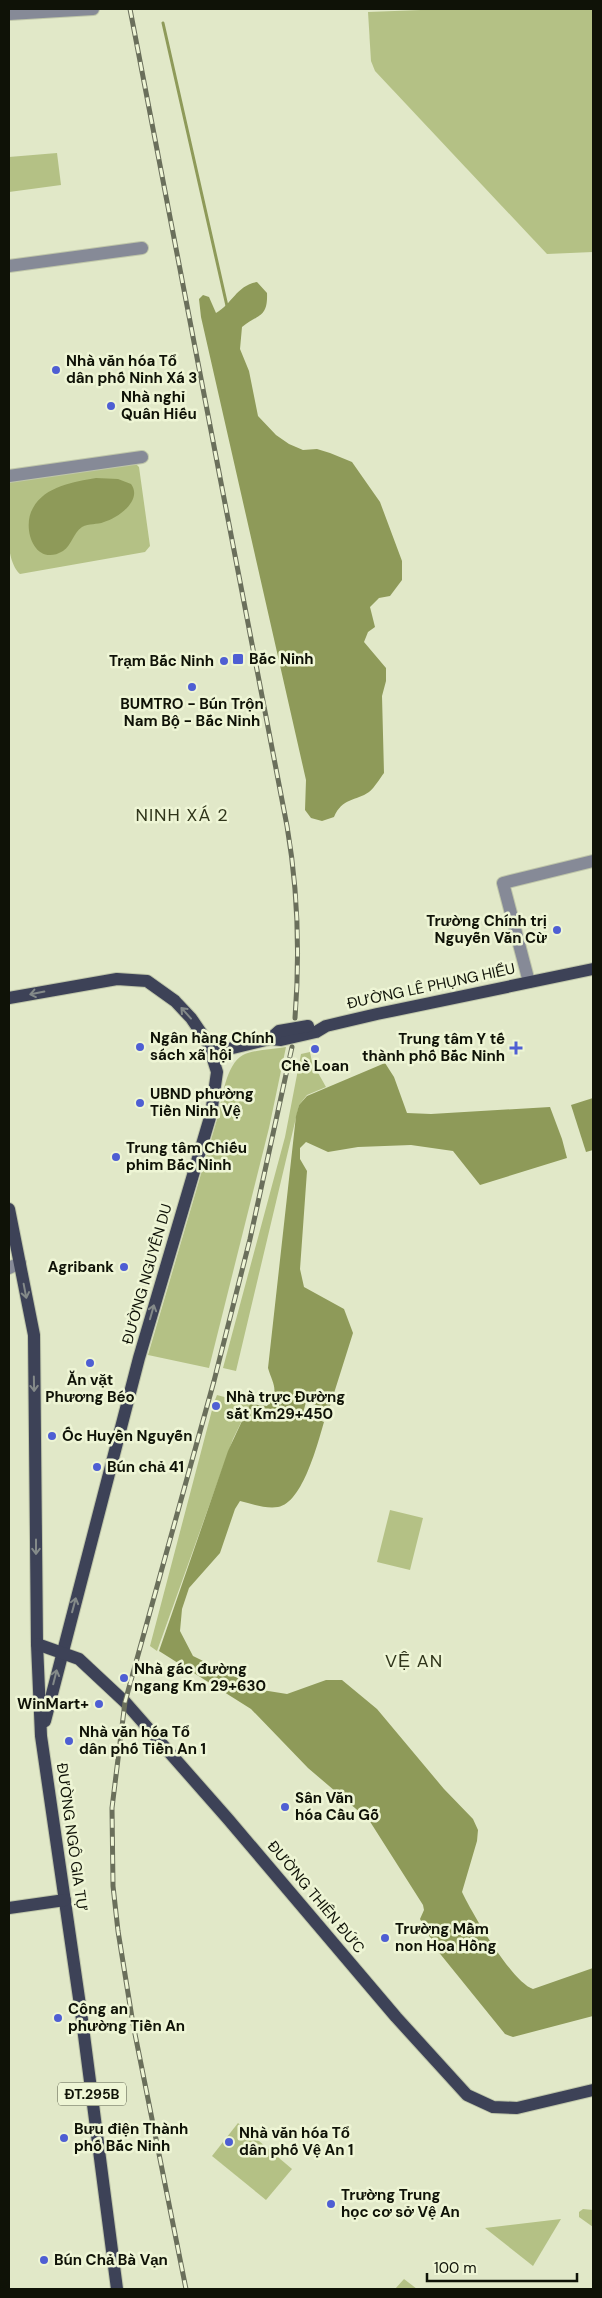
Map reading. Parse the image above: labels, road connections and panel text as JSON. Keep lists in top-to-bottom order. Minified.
{"streets":{"main road":["ĐƯỜNG LÊ PHỤNG HIỂU","ĐƯỜNG NGUYỄN DU","ĐƯỜNG NGÔ GIA TỰ","ĐƯỜNG THIÊN ĐỨC","ĐT.295B"]},"crossings":[["ĐƯỜNG LÊ PHỤNG HIỂU","ĐƯỜNG NGUYỄN DU"],["ĐƯỜNG NGUYỄN DU","ĐƯỜNG NGÔ GIA TỰ"],["ĐƯỜNG NGUYỄN DU","ĐƯỜNG THIÊN ĐỨC"],["ĐƯỜNG NGÔ GIA TỰ","ĐƯỜNG THIÊN ĐỨC"]],"districts":["NINH XÁ 2","VỆ AN"],"places":{"other":["Nhà văn hóa Tổ dân phố Ninh Xá 3","Nhà nghỉ Quân Hiếu","Trạm Bắc Ninh","BUMTRO - Bún Trộn Nam Bộ - Bắc Ninh","Trường Chính trị Nguyễn Văn Cừ","Ngân hàng Chính sách xã hội","Chè Loan","UBND phường Tiền Ninh Vệ","Trung tâm Chiếu phim Bắc Ninh","Agribank","Ăn vặt Phương Béo","Nhà trực Đường sắt Km29+450","Ốc Huyền Nguyễn","Bún chả 41","Nhà gác đường ngang Km 29+630","WinMart+","Nhà văn hóa Tổ dân phố Tiền An 1","Sân Văn hóa Cầu Gỗ","Trường Mầm non Hoa Hồng","Công an phường Tiền An","Bưu điện Thành phố Bắc Ninh","Nhà văn hóa Tổ dân phố Vệ An 1","Trường Trung học cơ sở Vệ An","Bún Chả Bà Vạn"],"transit":["Bắc Ninh"],"health":["Trung tâm Y tế thành phố Bắc Ninh"]},"scale_bar":"100 m"}
